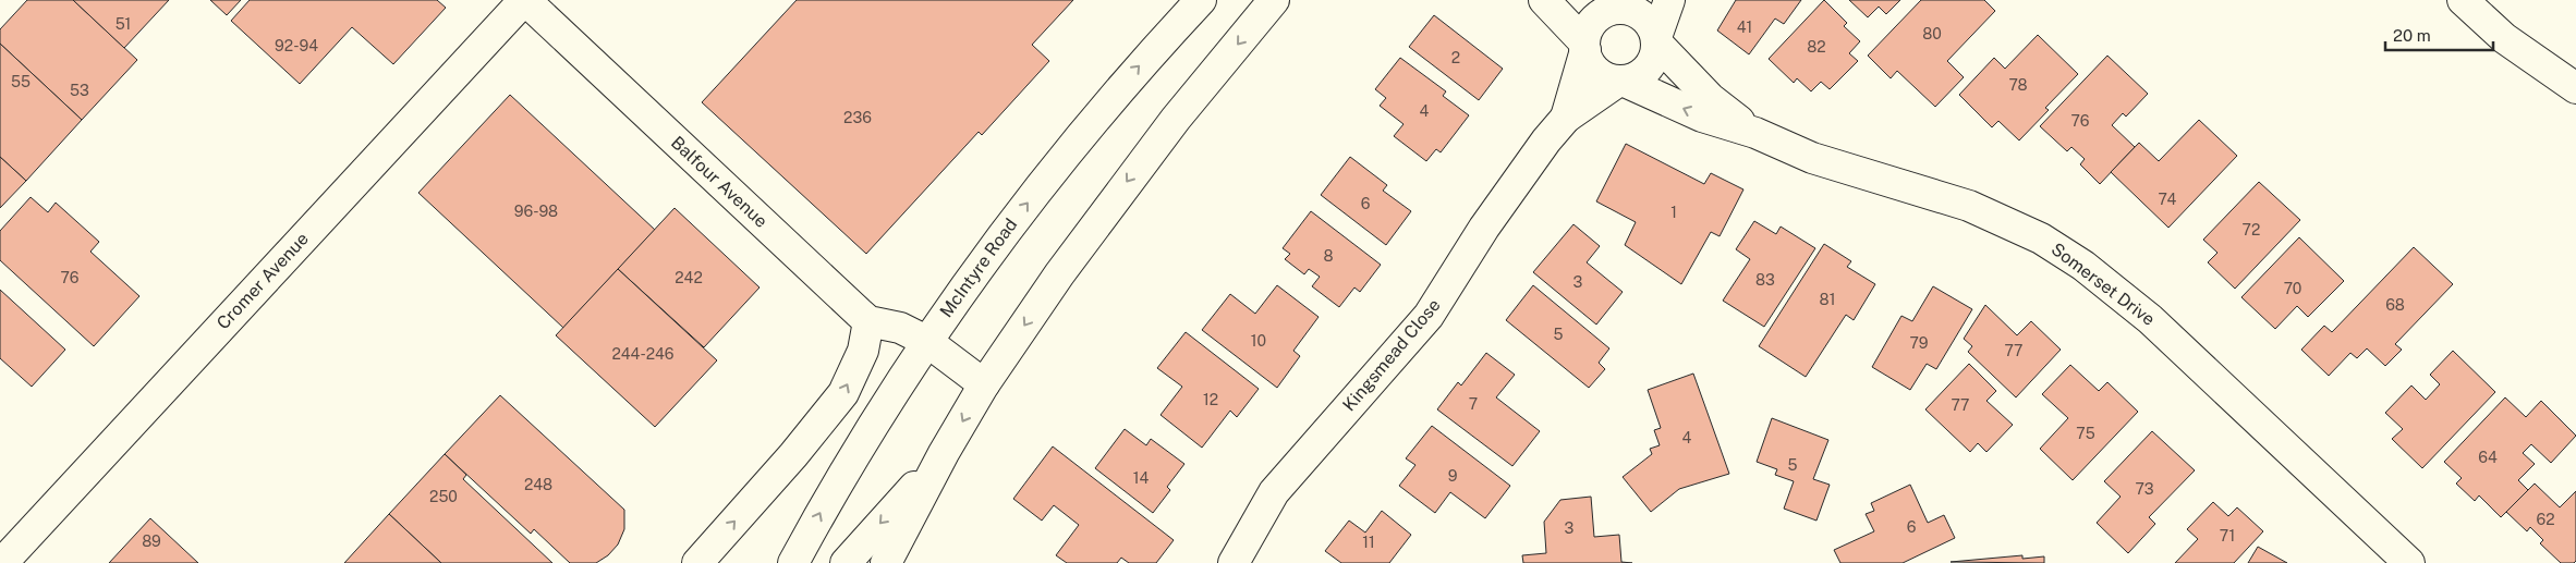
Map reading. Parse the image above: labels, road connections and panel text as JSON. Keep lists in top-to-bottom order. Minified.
{"streets":{"street":["Balfour Avenue","McIntyre Road","Cromer Avenue","Somerset Drive","Kingsmead Close"]},"crossings":[["Balfour Avenue","Cromer Avenue"],["Somerset Drive","Kingsmead Close"]],"house_numbers":["51","41","80","92-94","82","2","55","78","53","4","236","76","74","6","96-98","1","72","8","76","242","83","3","70","81","68","5","10","79","77","244-246","12","7","77","75","4","64","5","9","14","248","73","250","62","6","3","71","89","11"],"scale_bar":"20 m"}
